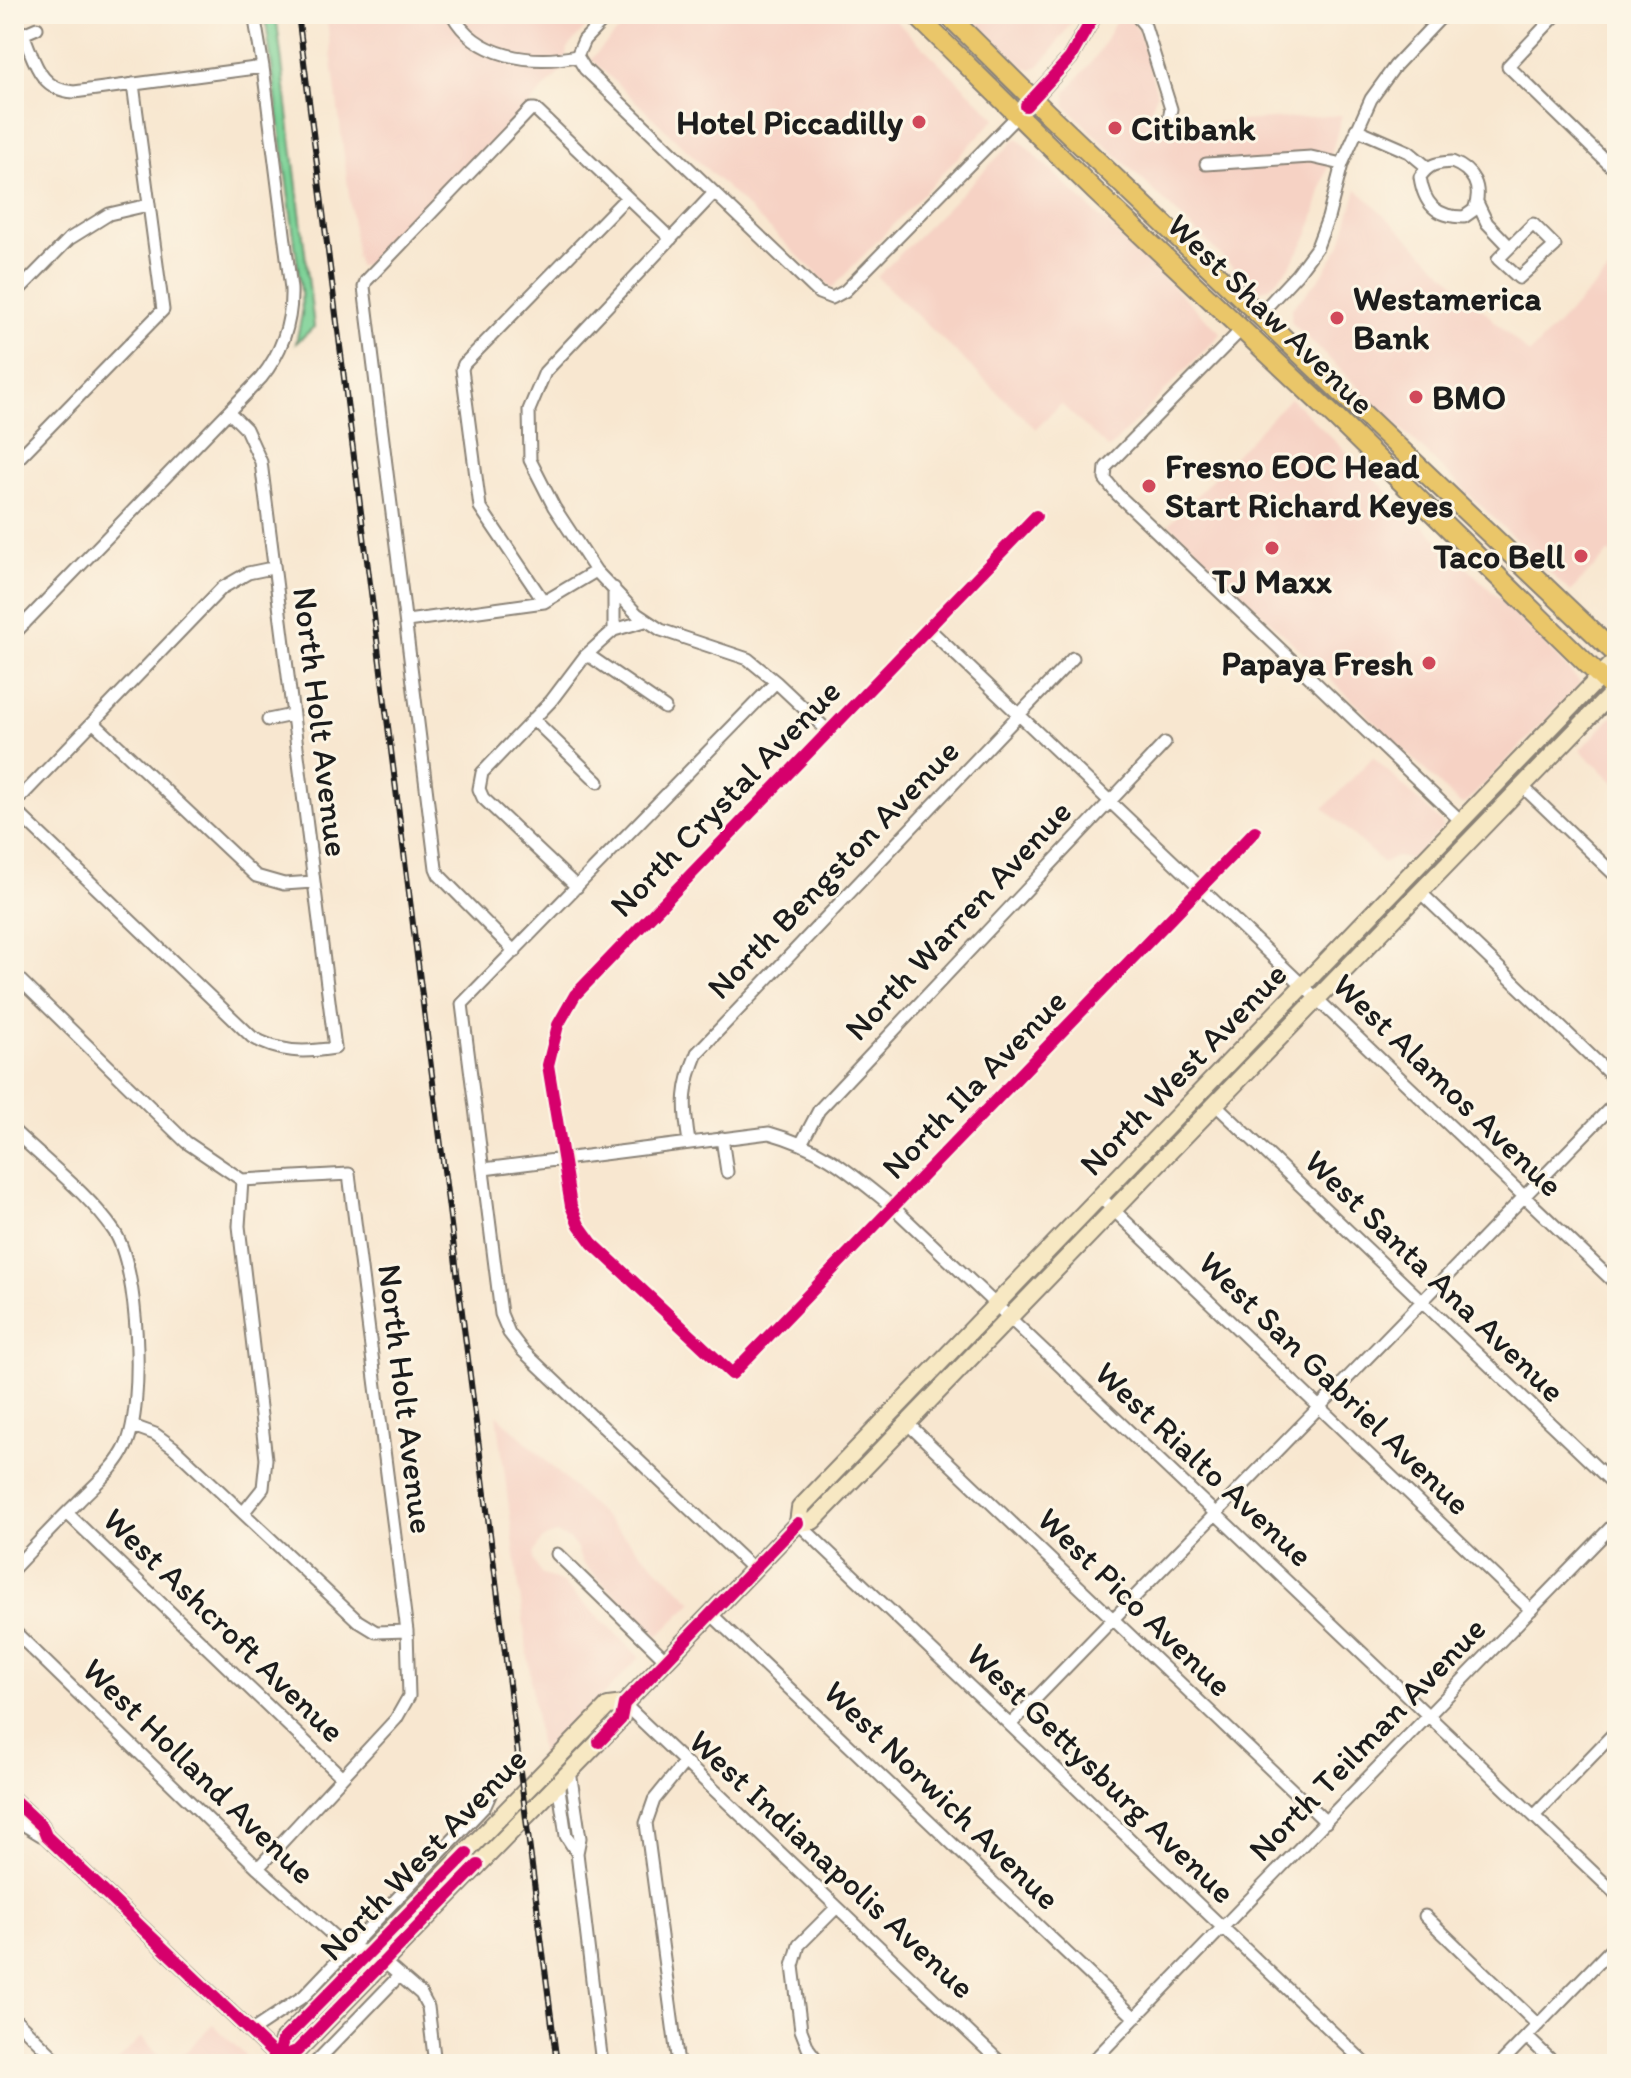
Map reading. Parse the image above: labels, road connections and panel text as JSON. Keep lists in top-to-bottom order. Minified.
{"streets":{"main road":["West Shaw Avenue","North West Avenue"],"street":["North Holt Avenue","North Crystal Avenue","North Bengston Avenue","North Warren Avenue","North Ila Avenue","West Alamos Avenue","West Santa Ana Avenue","West San Gabriel Avenue","West Rialto Avenue","West Pico Avenue","West Ashcroft Avenue","North Teilman Avenue","West Holland Avenue","West Gettysburg Avenue","West Norwich Avenue","West Indianapolis Avenue"]},"crossings":[["West Shaw Avenue","North West Avenue"],["North Crystal Avenue","North Ila Avenue"],["North Crystal Avenue","West Alamos Avenue"],["North Crystal Avenue","West Rialto Avenue"],["North Bengston Avenue","West Alamos Avenue"],["North Bengston Avenue","West Rialto Avenue"],["North Warren Avenue","West Alamos Avenue"],["North Warren Avenue","West Rialto Avenue"],["North West Avenue","West Alamos Avenue"],["North West Avenue","West Santa Ana Avenue"],["North West Avenue","West San Gabriel Avenue"],["North West Avenue","West Rialto Avenue"],["North West Avenue","West Pico Avenue"],["North West Avenue","West Gettysburg Avenue"],["North West Avenue","West Norwich Avenue"],["North West Avenue","West Indianapolis Avenue"],["North Ila Avenue","West Alamos Avenue"],["North Ila Avenue","West Rialto Avenue"],["West San Gabriel Avenue","North Teilman Avenue"],["West Rialto Avenue","North Teilman Avenue"],["West Pico Avenue","North Teilman Avenue"],["North Teilman Avenue","West Gettysburg Avenue"],["North Teilman Avenue","West Norwich Avenue"]],"places":["Hotel Piccadilly","Citibank","Westamerica Bank","BMO","Fresno EOC Head Start Richard Keyes","TJ Maxx","Taco Bell","Papaya Fresh"]}
